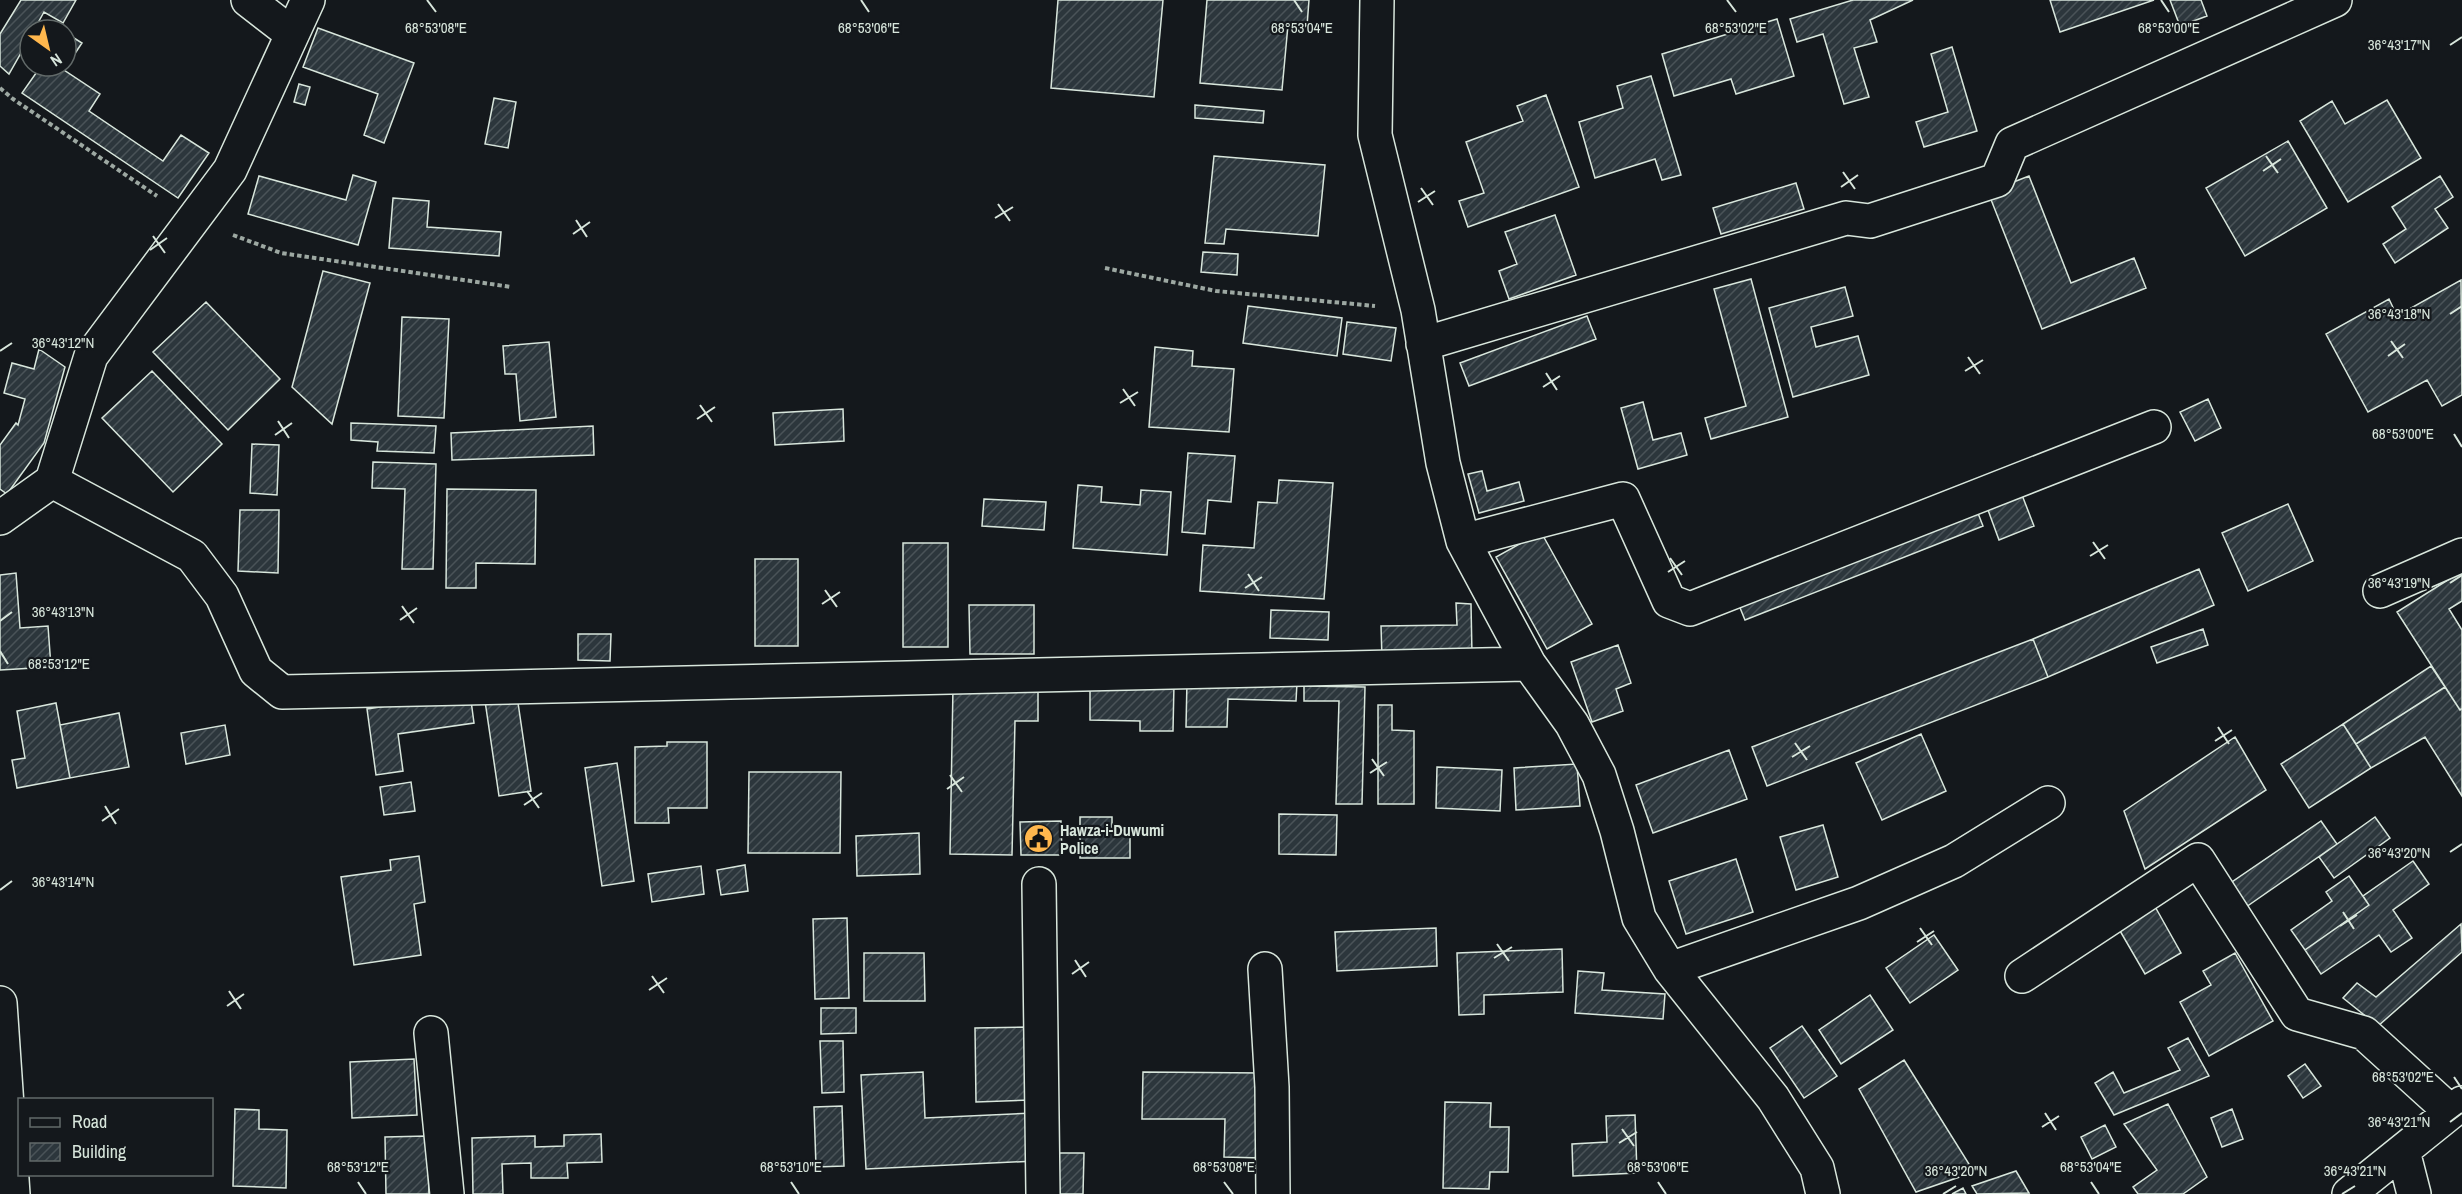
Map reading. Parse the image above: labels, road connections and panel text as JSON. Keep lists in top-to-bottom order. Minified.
{"places":{"public building":["Hawza-i-Duwumi Police"]},"legend":["Road","Building"],"north":"bottom right","coordinates":["68°53'08\"E","68°53'06\"E","68°53'04\"E","68°53'02\"E","68°53'00\"E","36°43'17\"N","36°43'18\"N","36°43'12\"N","36°43'19\"N","36°43'13\"N","68°53'12\"E","36°43'20\"N","36°43'14\"N","36°43'21\"N","68°53'10\"E"]}
